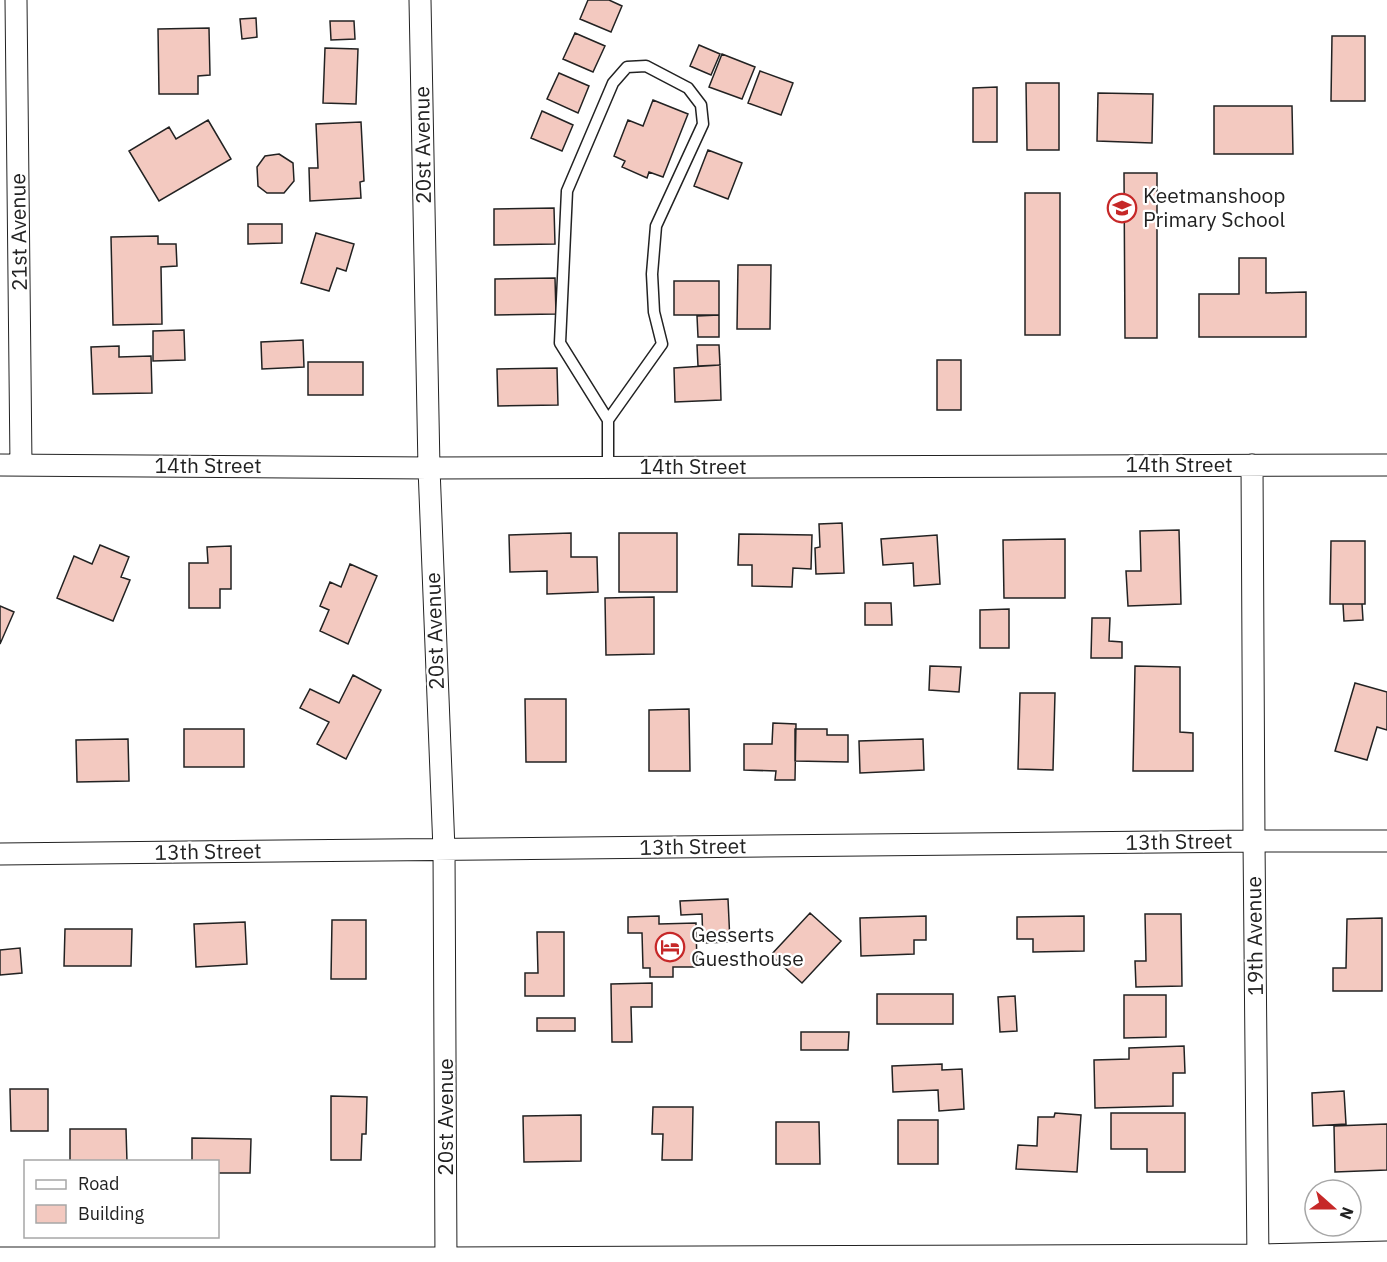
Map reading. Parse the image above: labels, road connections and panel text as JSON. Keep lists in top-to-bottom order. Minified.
{"streets":{"street":["20st Avenue","21st Avenue","14th Street","13th Street","19th Avenue"]},"crossings":[["20st Avenue","14th Street"],["20st Avenue","13th Street"],["21st Avenue","14th Street"],["14th Street","19th Avenue"],["13th Street","19th Avenue"]],"places":{"school or university":["Keetmanshoop Primary School"],"hotel":["Gesserts Guesthouse"]},"legend":["Road","Building"],"north":"right"}
